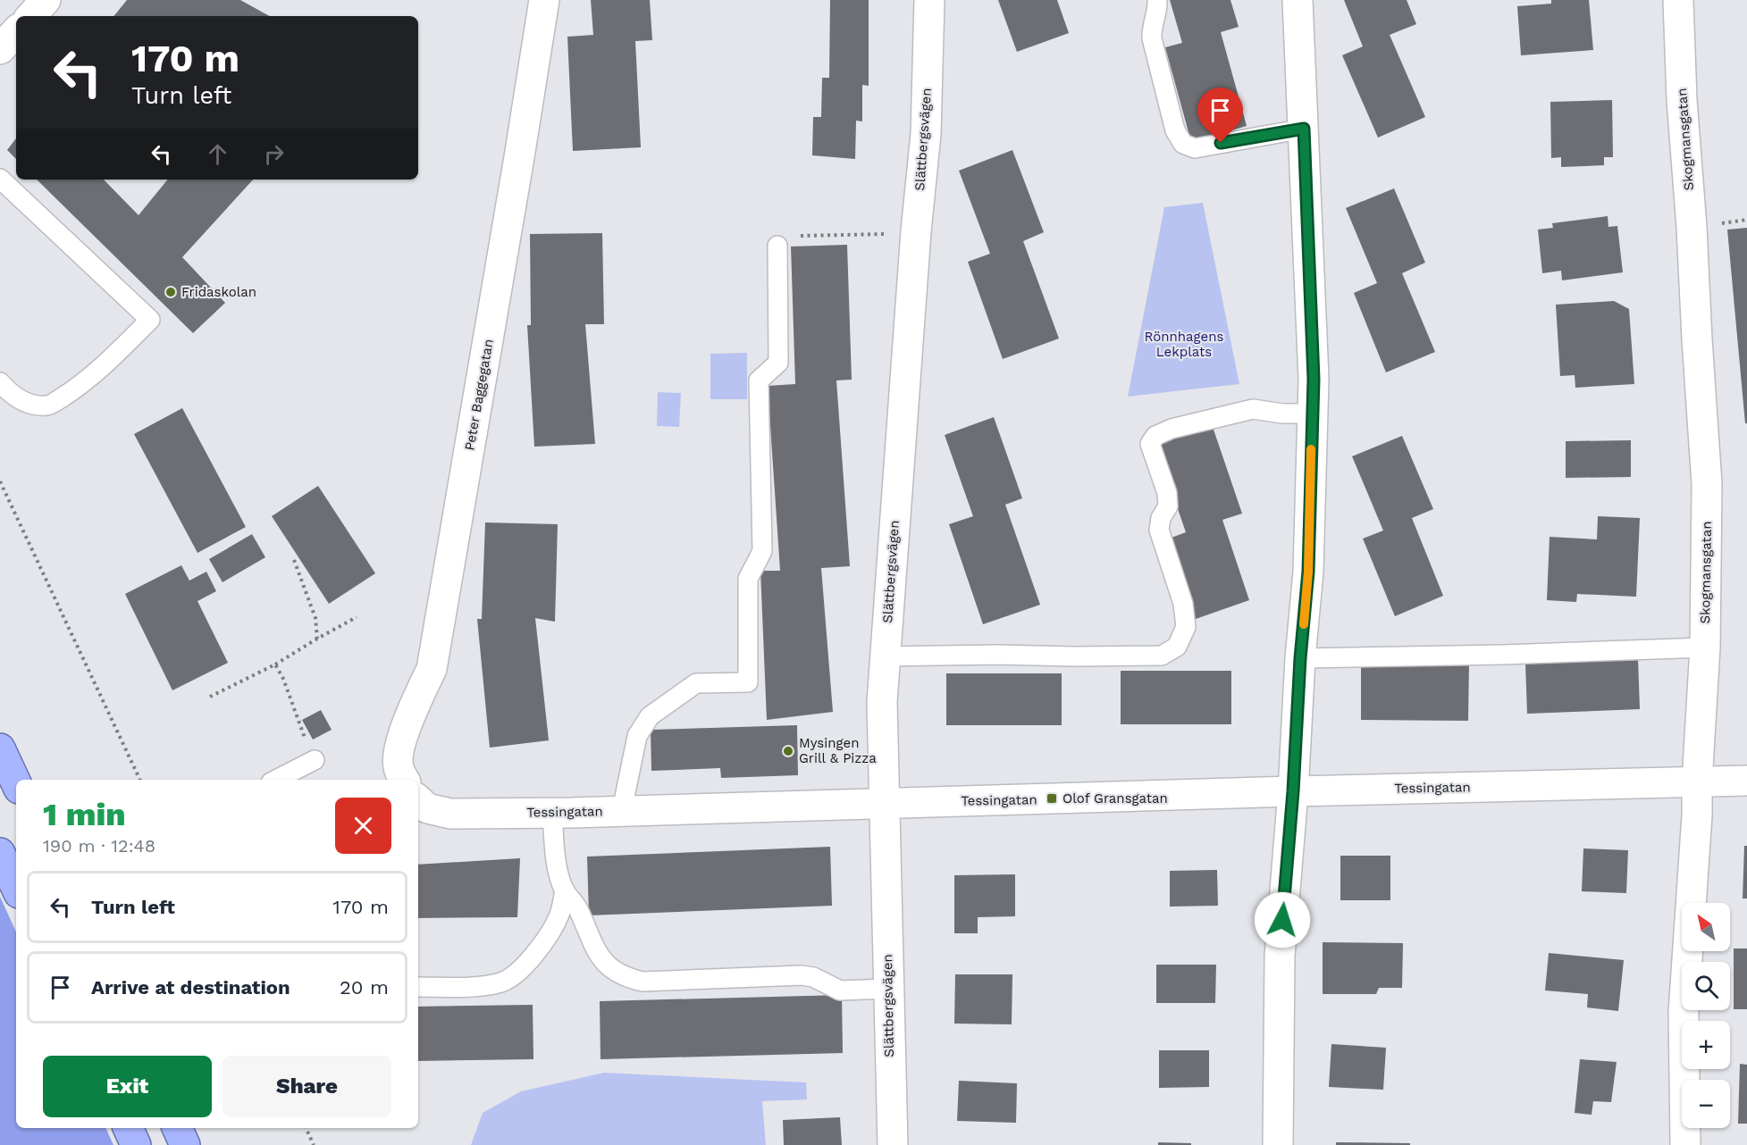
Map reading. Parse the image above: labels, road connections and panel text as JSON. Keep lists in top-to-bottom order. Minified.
{"streets":{"street":["Slättbergsvägen","Skogmansgatan","Peter Baggegatan","Tessingatan"]},"crossings":[["Slättbergsvägen","Tessingatan"],["Skogmansgatan","Tessingatan"]],"parks":["Rönnhagens Lekplats"],"places":{"other":["Fridaskolan","Mysingen Grill & Pizza"],"transit":["Olof Gransgatan"]},"north":"top left","page":{"turn":["170 m","Turn left"],"heading":["1 min","190 m · 12:48"],"list":[{"name":"Turn left","value":"170 m"},{"name":"Arrive at destination","value":"20 m"}],"map_buttons":["+","−"],"buttons":["Exit","Share"]}}
